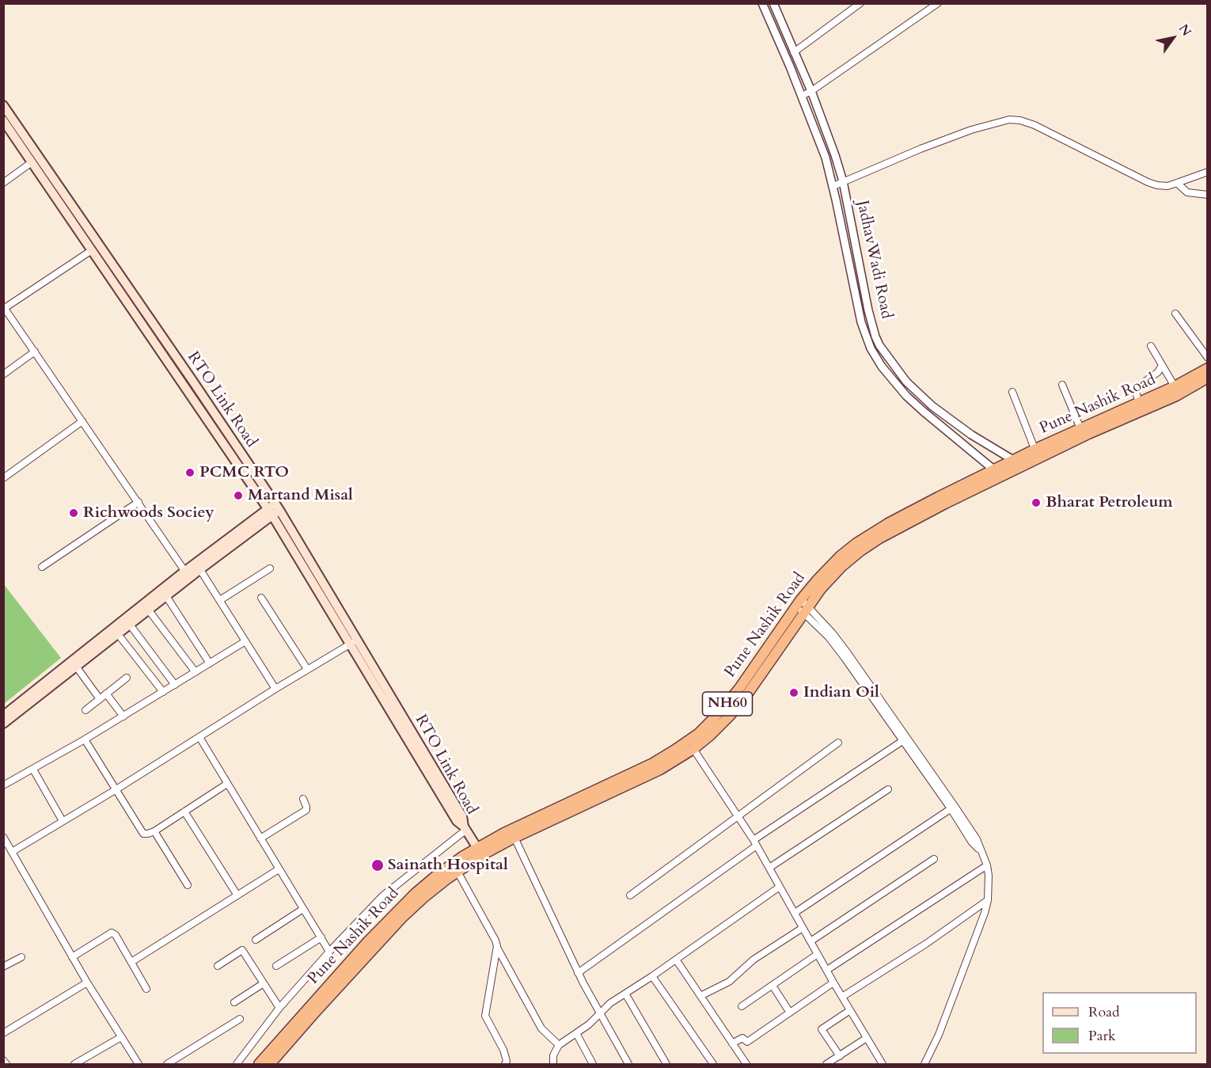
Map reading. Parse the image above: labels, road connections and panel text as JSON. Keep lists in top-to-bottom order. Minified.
{"streets":{"highway":["Pune Nashik Road","NH60"],"main road":["RTO Link Road"],"street":["JadhavWadi Road"]},"crossings":[["JadhavWadi Road","Pune Nashik Road"],["RTO Link Road","Pune Nashik Road"]],"places":["PCMC RTO","Martand Misal","Bharat Petroleum","Richwoods Sociey","Indian Oil","Sainath Hospital"],"legend":["Road","Park"],"north":"top right"}
